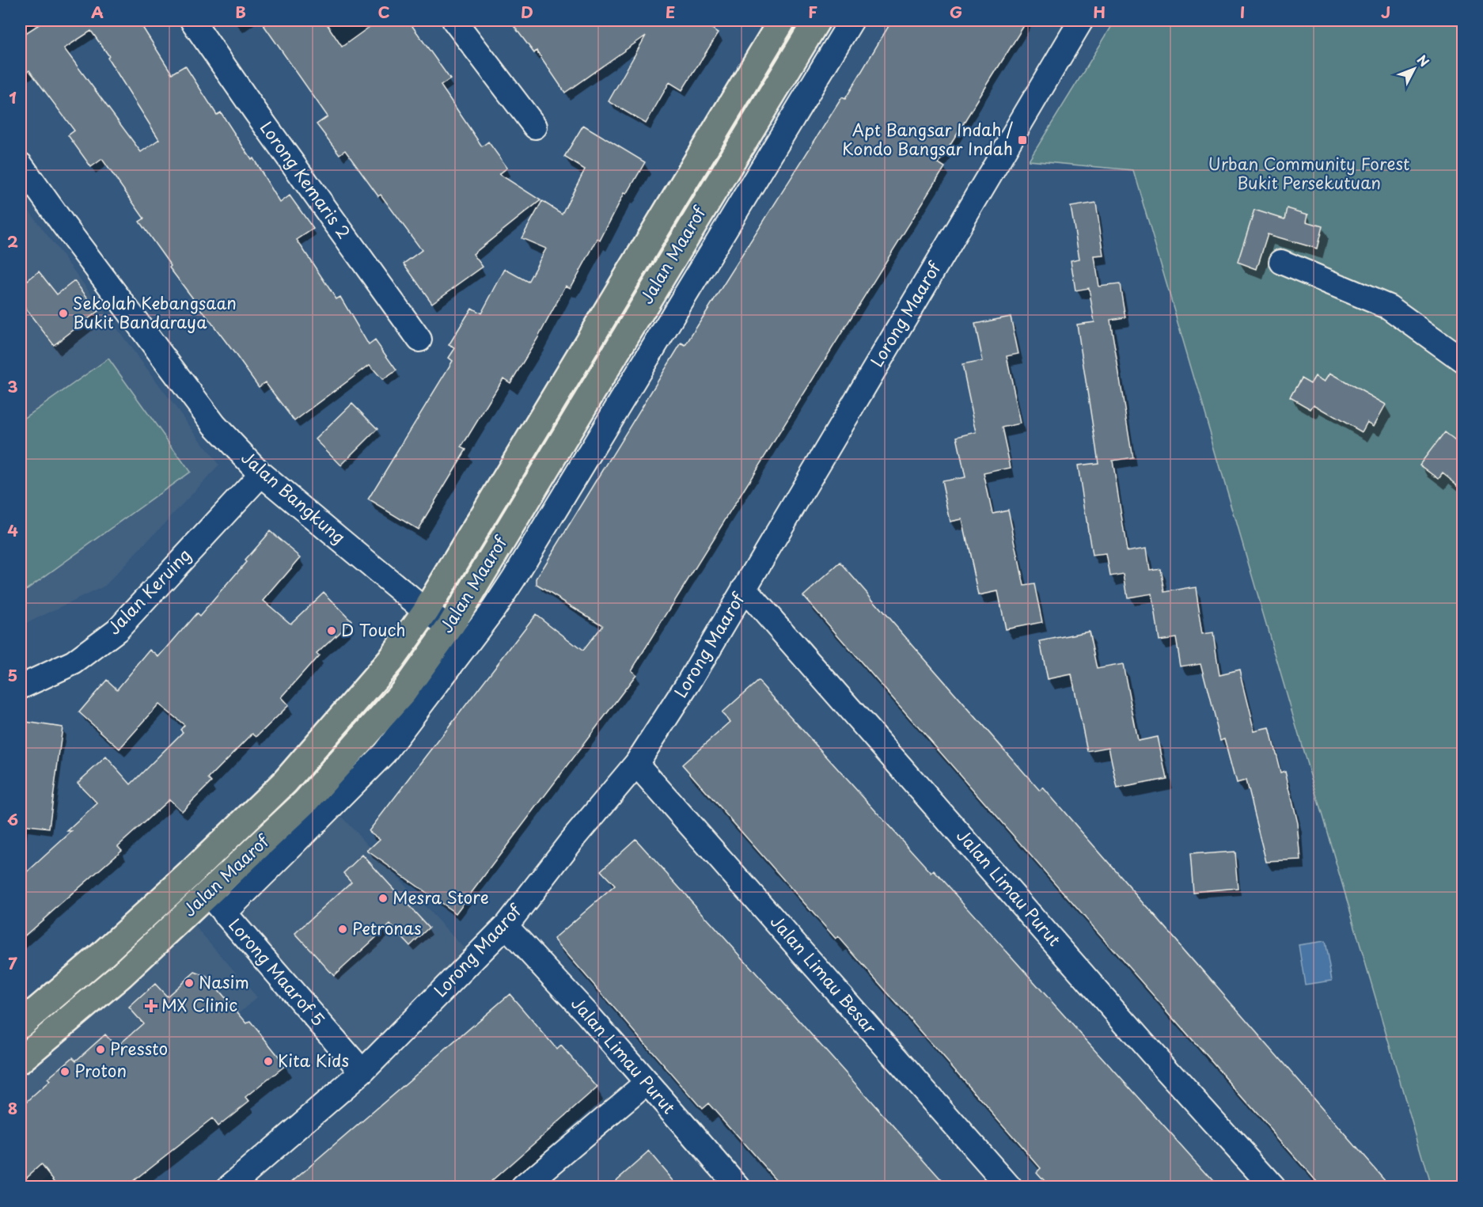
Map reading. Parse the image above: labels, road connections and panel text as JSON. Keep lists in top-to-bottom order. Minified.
{"streets":{"main road":["Jalan Maarof"],"street":["Lorong Kemaris 2","Lorong Maarof","Jalan Bangkung","Jalan Keruing","Jalan Limau Purut","Lorong Maarof 5","Jalan Limau Besar"]},"crossings":[["Jalan Maarof","Jalan Bangkung"],["Jalan Maarof","Lorong Maarof 5"],["Lorong Maarof","Jalan Limau Purut"],["Lorong Maarof","Lorong Maarof 5"],["Lorong Maarof","Jalan Limau Besar"],["Jalan Bangkung","Jalan Keruing"]],"parks":["Urban Community Forest Bukit Persekutuan"],"places":{"transit":["Apt Bangsar Indah / Kondo Bangsar Indah"],"other":["Sekolah Kebangsaan Bukit Bandaraya","D Touch","Mesra Store","Petronas","Nasim","Pressto","Kita Kids","Proton"],"health":["MX Clinic"]},"north":"top right","grid":{"columns":["A","B","C","D","E","F","G","H","I","J"],"rows":["1","2","3","4","5","6","7","8"]}}
